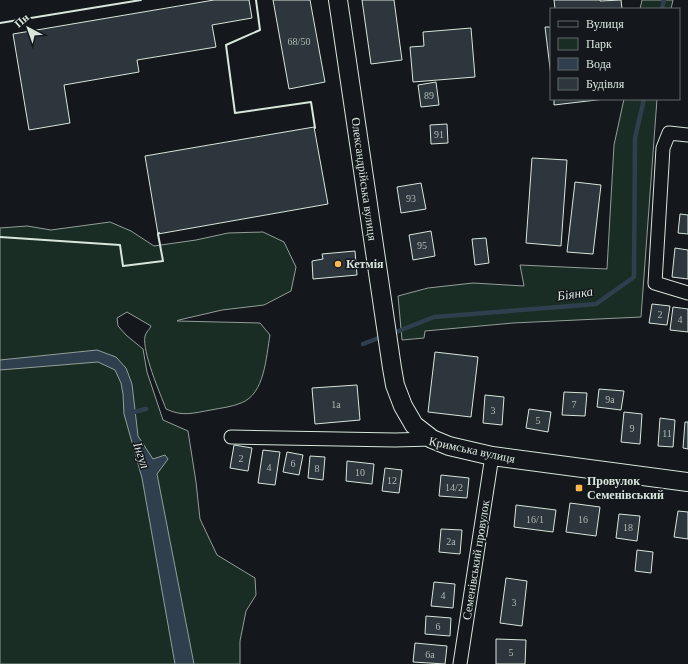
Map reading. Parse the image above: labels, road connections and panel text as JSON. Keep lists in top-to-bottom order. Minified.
{"streets":{"street":["Олександрійська вулиця","Кримська вулиця","Семенівський провулок"]},"crossings":[["Олександрійська вулиця","Кримська вулиця"],["Кримська вулиця","Семенівський провулок"]],"water":["Біянка","Інгул"],"places":{"other":["Кетмія"],"transit":["Провулок Семенівський"]},"house_numbers":["68/50","89","91","93","95","2","4","9а","1а","7","3","5","9","11","2","6","4","8","10","12","14/2","16/1","16","18","2а","4","3","6","5","6а"],"legend":["Вулиця","Парк","Вода","Будівля"],"north":"top left"}
